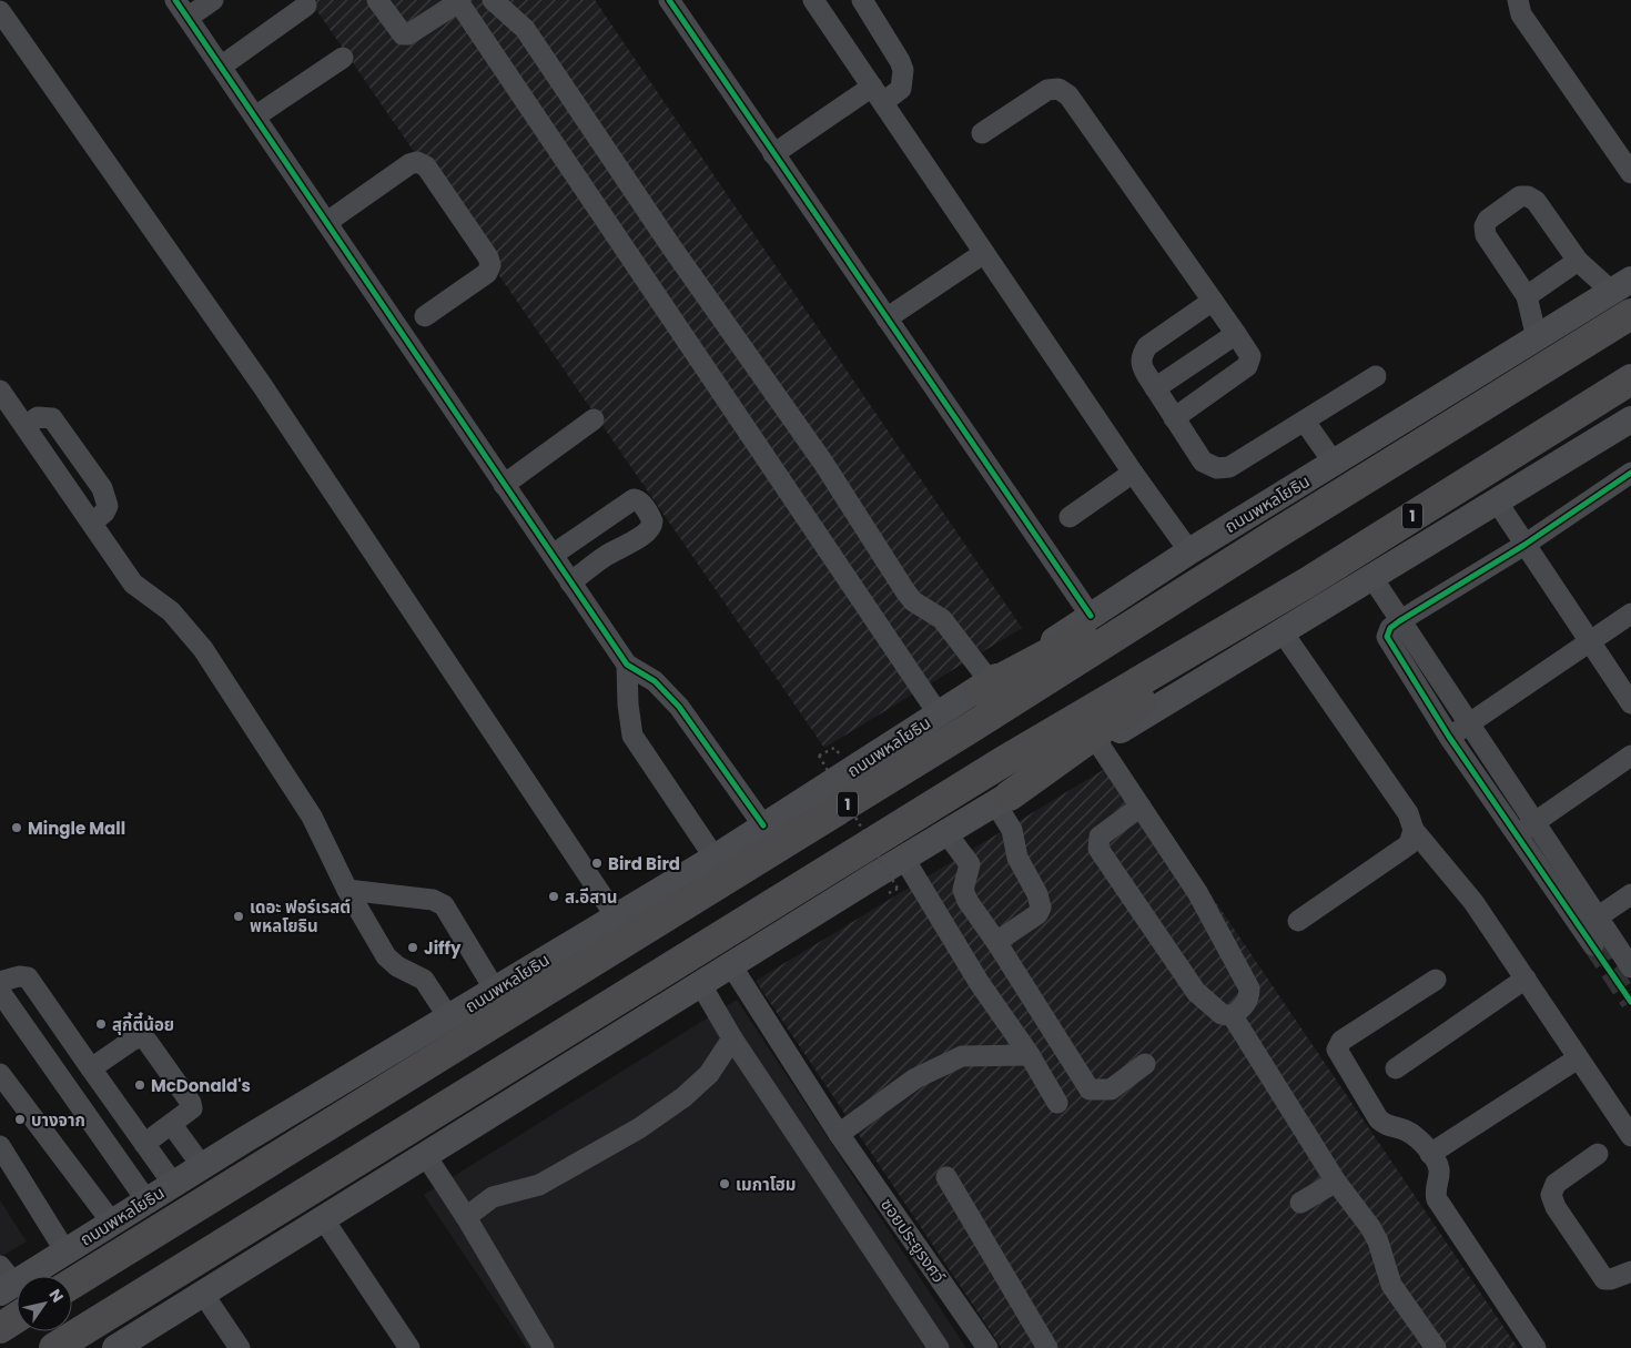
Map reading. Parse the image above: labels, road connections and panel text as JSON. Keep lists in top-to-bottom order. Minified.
{"streets":{"highway":["ถนนพหลโยธิน","1"],"street":["ซอยประยูรงศว์"]},"crossings":[["1","ซอยประยูรงศว์"]],"places":["Mingle Mall","Bird Bird","ส.อีสาน","เดอะ ฟอร์เรสต์ พหลโยธิน","Jiffy","สุกี้ตี๋น้อย","McDonald's","บางจาก","เมกาโฮม"],"north":"top right"}
